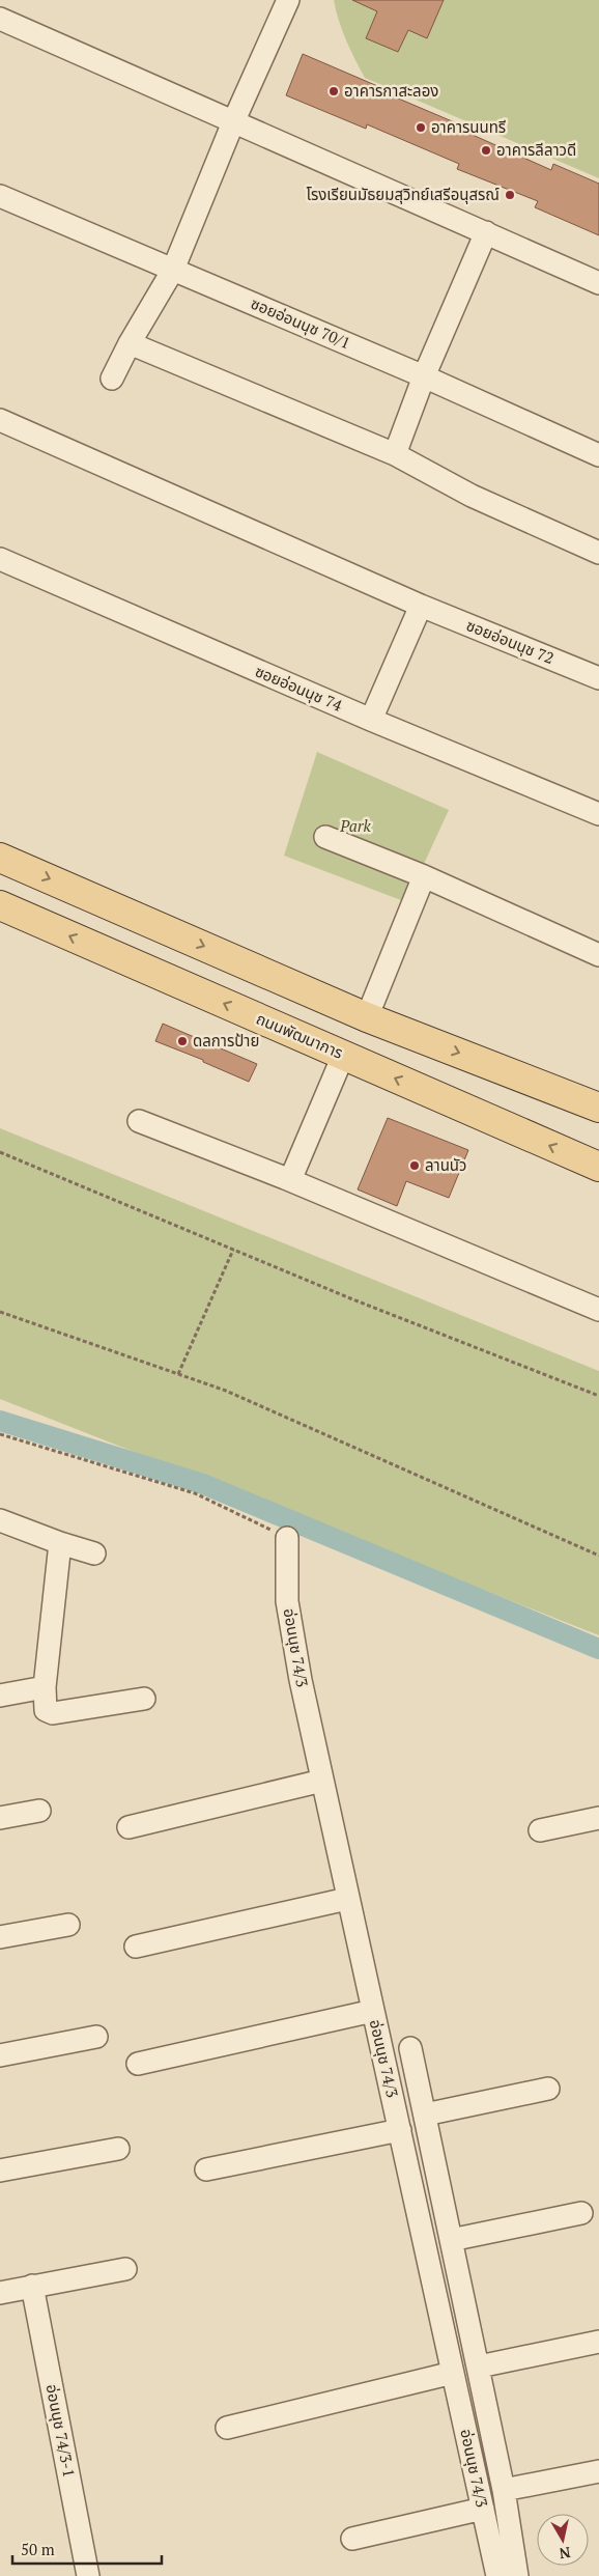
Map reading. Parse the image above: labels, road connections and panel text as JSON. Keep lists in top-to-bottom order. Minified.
{"streets":{"main road":["ถนนพัฒนาการ"],"street":["ซอยอ่อนนุช 70/1","ซอยอ่อนนุช 72","ซอยอ่อนนุช 74","อ่อนนุช 74/3","อ่อนนุช 74/3-1"]},"parks":["Park"],"places":["อาคารกาสะลอง","อาคารนนทรี","อาคารลีลาวดี","โรงเรียนมัธยมสุวิทย์เสรีอนุสรณ์","ดลการป้าย","ลานนัว"],"scale_bar":"50 m","north":"bottom"}
